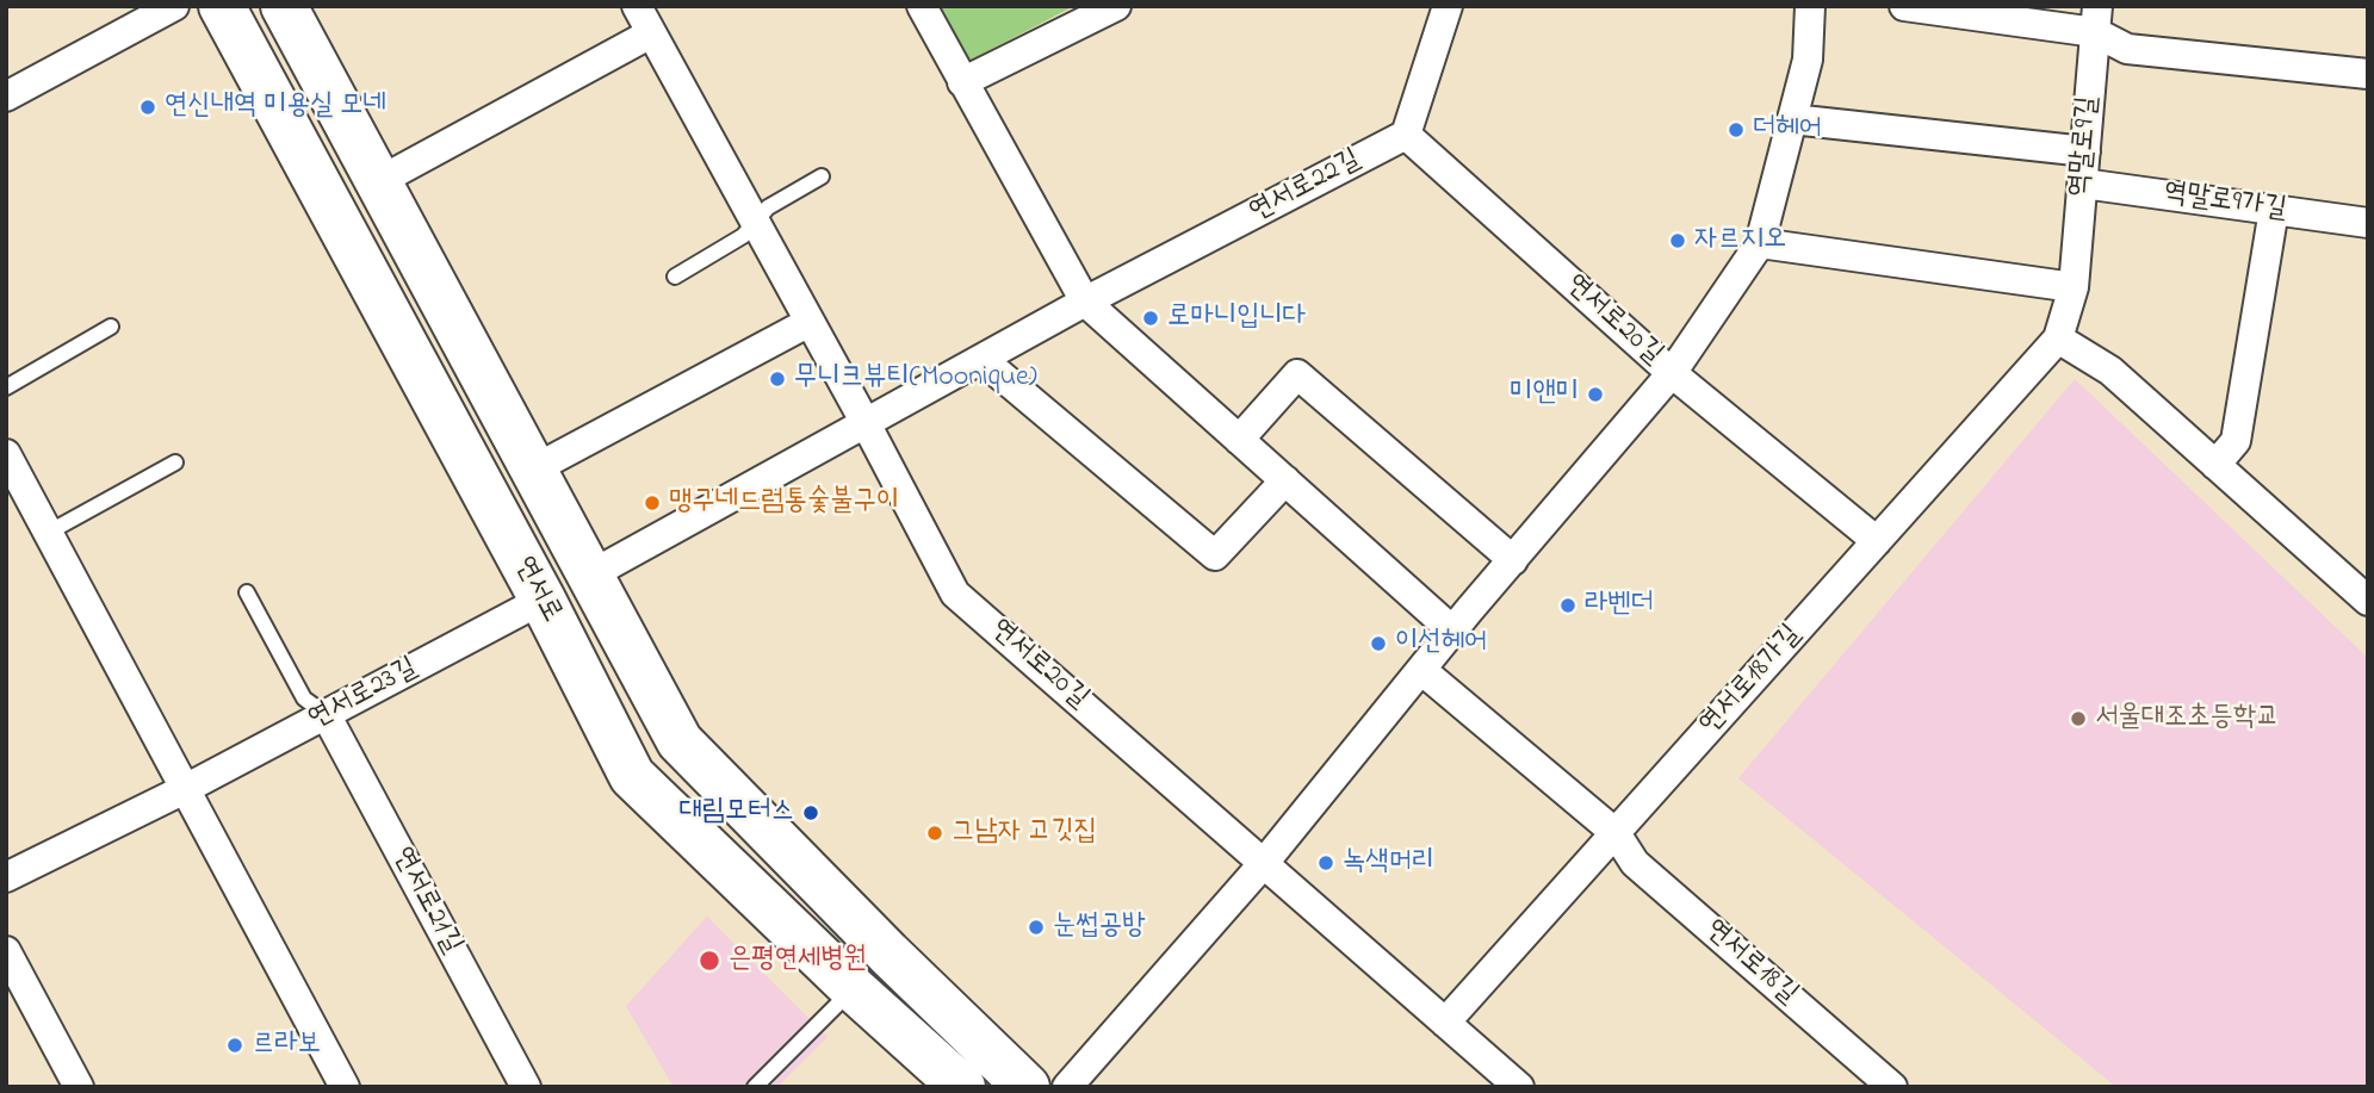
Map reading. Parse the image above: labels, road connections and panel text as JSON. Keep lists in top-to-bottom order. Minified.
{"streets":{"main road":["연서로"],"street":["역말로9길","연서로22길","역말로9가길","연서로20길","연서로18가길","연서로23길","연서로21길","연서로18길"]},"crossings":[["역말로9길","역말로9가길"],["역말로9길","연서로18가길"],["연서로22길","연서로20길"],["연서로22길","연서로"],["연서로20길","연서로18가길"],["연서로20길","연서로18길"],["연서로","연서로23길"],["연서로18가길","연서로18길"],["연서로23길","연서로21길"]],"places":["연신내역 미용실 모네","더헤어","자르지오","로마니입니다","무니크뷰티(Moonique)","미앤미","맹구네드럼통숯불구이","라벤더","이선헤어","서울대조초등학교","대림모터스","그남자 고깃집","녹색머리","눈썹공방","은평연세병원","르라보"]}
